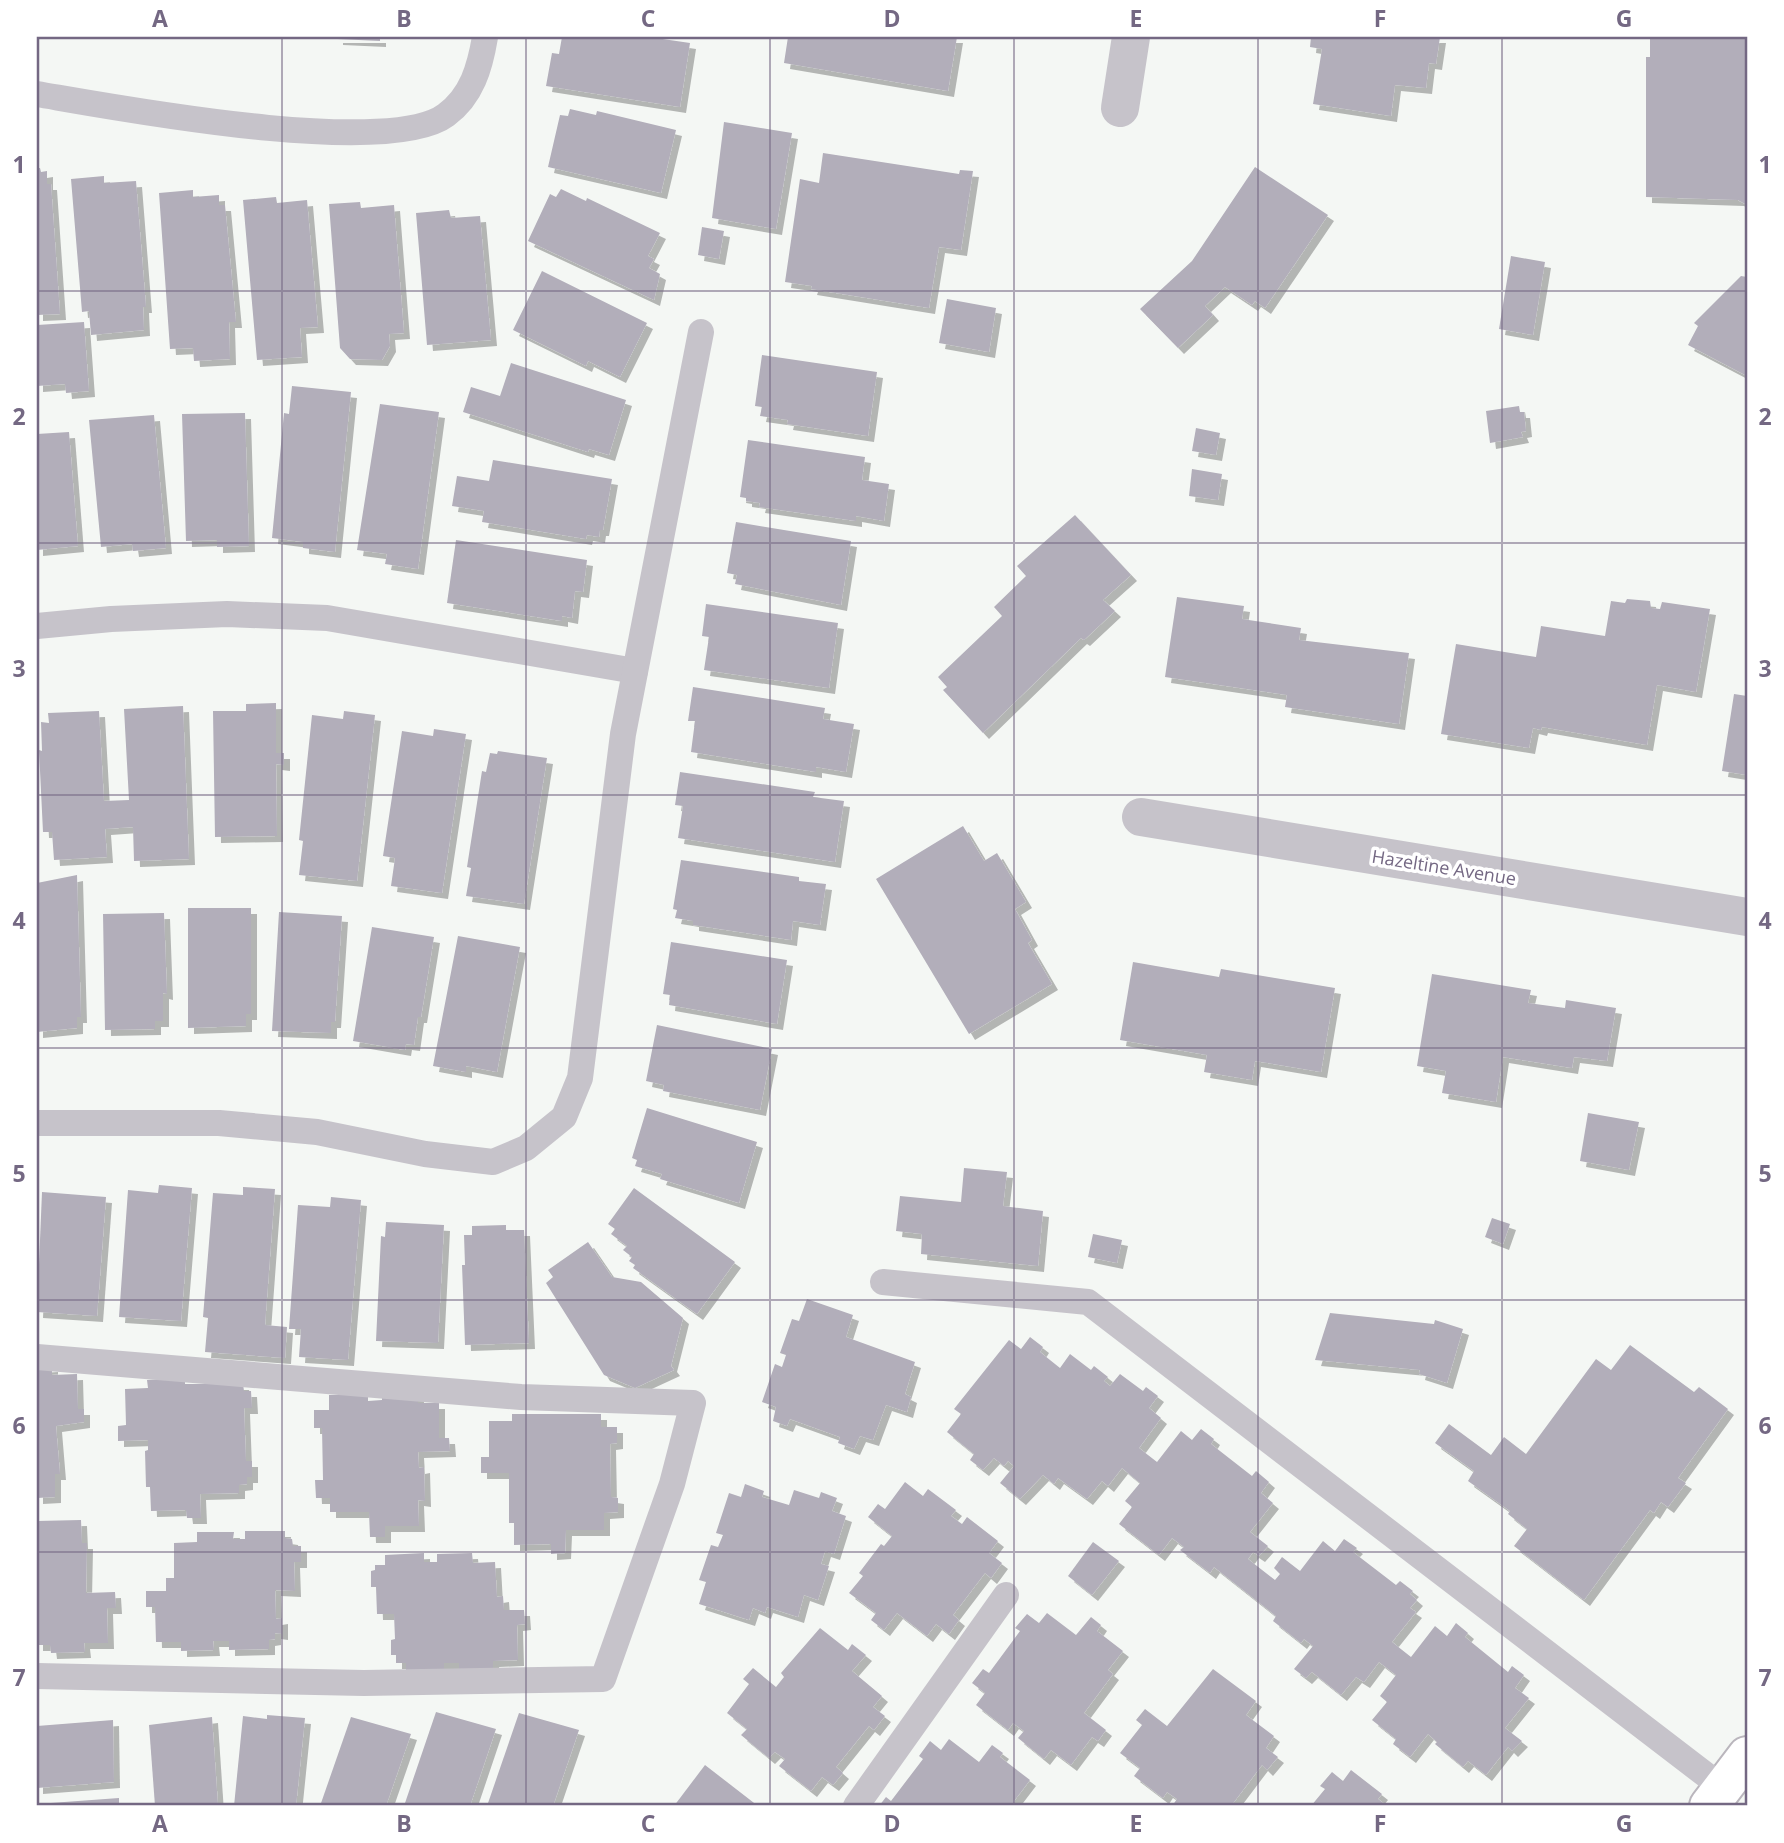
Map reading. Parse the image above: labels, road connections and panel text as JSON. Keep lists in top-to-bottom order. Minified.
{"streets":{"street":["Hazeltine Avenue"]},"grid":{"columns":["A","B","C","D","E","F","G"],"rows":["1","2","3","4","5","6","7"]}}
